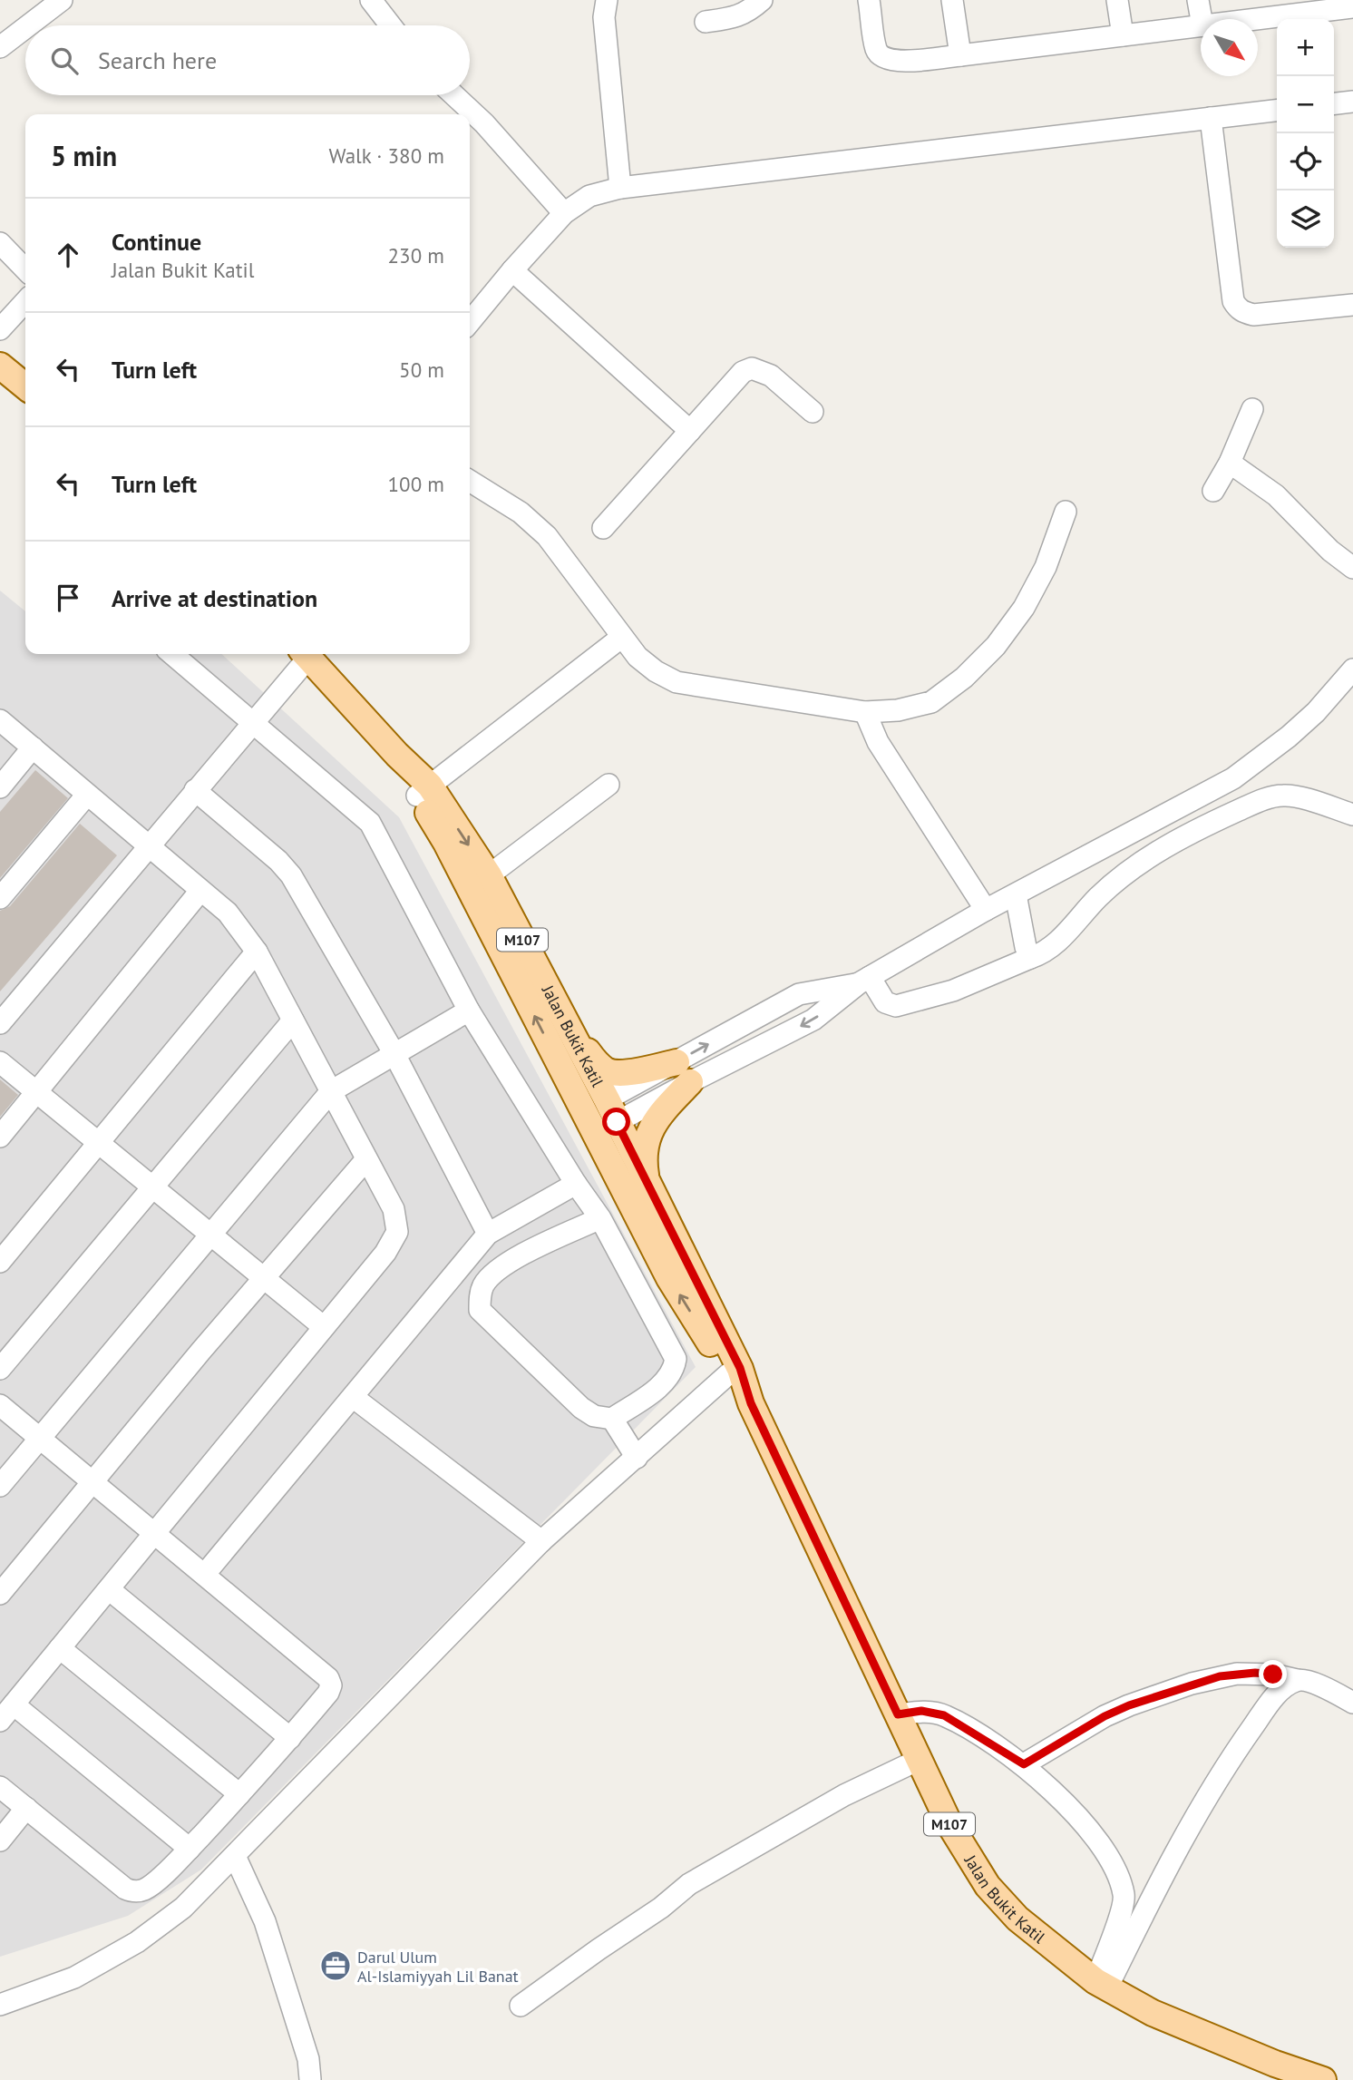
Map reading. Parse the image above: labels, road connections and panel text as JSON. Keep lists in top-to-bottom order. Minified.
{"streets":{"main road":["M107","Jalan Bukit Katil"]},"places":{"office":["Darul Ulum Al-Islamiyyah Lil Banat"]},"north":"bottom right","page":{"map_buttons":["+","−"],"search":"Search here","heading":["5 min","Walk · 380 m"],"list":[["Continue","Jalan Bukit Katil","230 m"],["Turn left","50 m"],["Turn left","100 m"],"Arrive at destination"]}}
